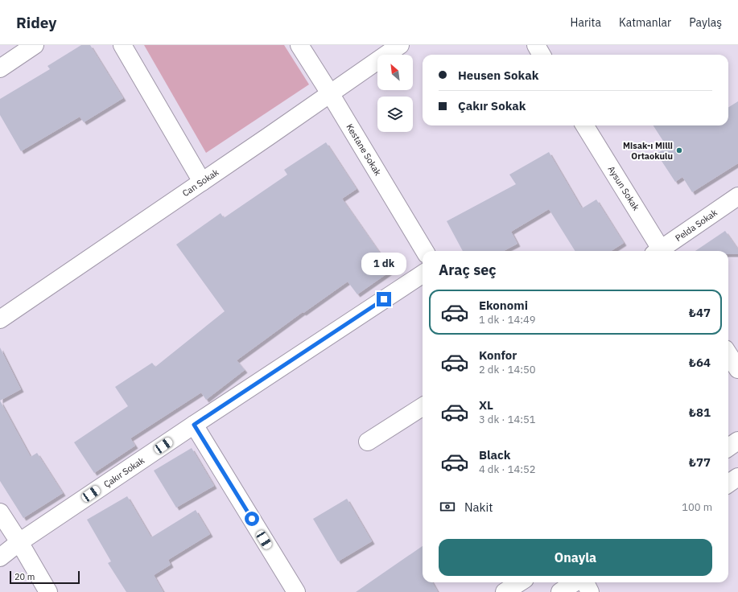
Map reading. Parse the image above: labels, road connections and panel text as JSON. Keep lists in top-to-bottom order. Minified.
{"streets":{"street":["Kestane Sokak","Can Sokak","Aysun Sokak","Pelda Sokak","Çakır Sokak"]},"crossings":[["Kestane Sokak","Can Sokak"]],"places":["Misak-ı Milli Ortaokulu"],"scale_bar":"20 m","north":"top left","page":{"header":"Ridey","nav":["Harita","Katmanlar","Paylaş"],"banner":["Heusen Sokak","Çakır Sokak"],"heading":"Araç seç","bubble":"1 dk","list":[{"name":"Ekonomi","note":"1 dk · 14:49","value":"₺47"},{"name":"Konfor","note":"2 dk · 14:50","value":"₺64"},{"name":"XL","note":"3 dk · 14:51","value":"₺81"},{"name":"Black","note":"4 dk · 14:52","value":"₺77"}],"pay":["Nakit","100 m"],"buttons":"Onayla","scale":"20 m"}}
